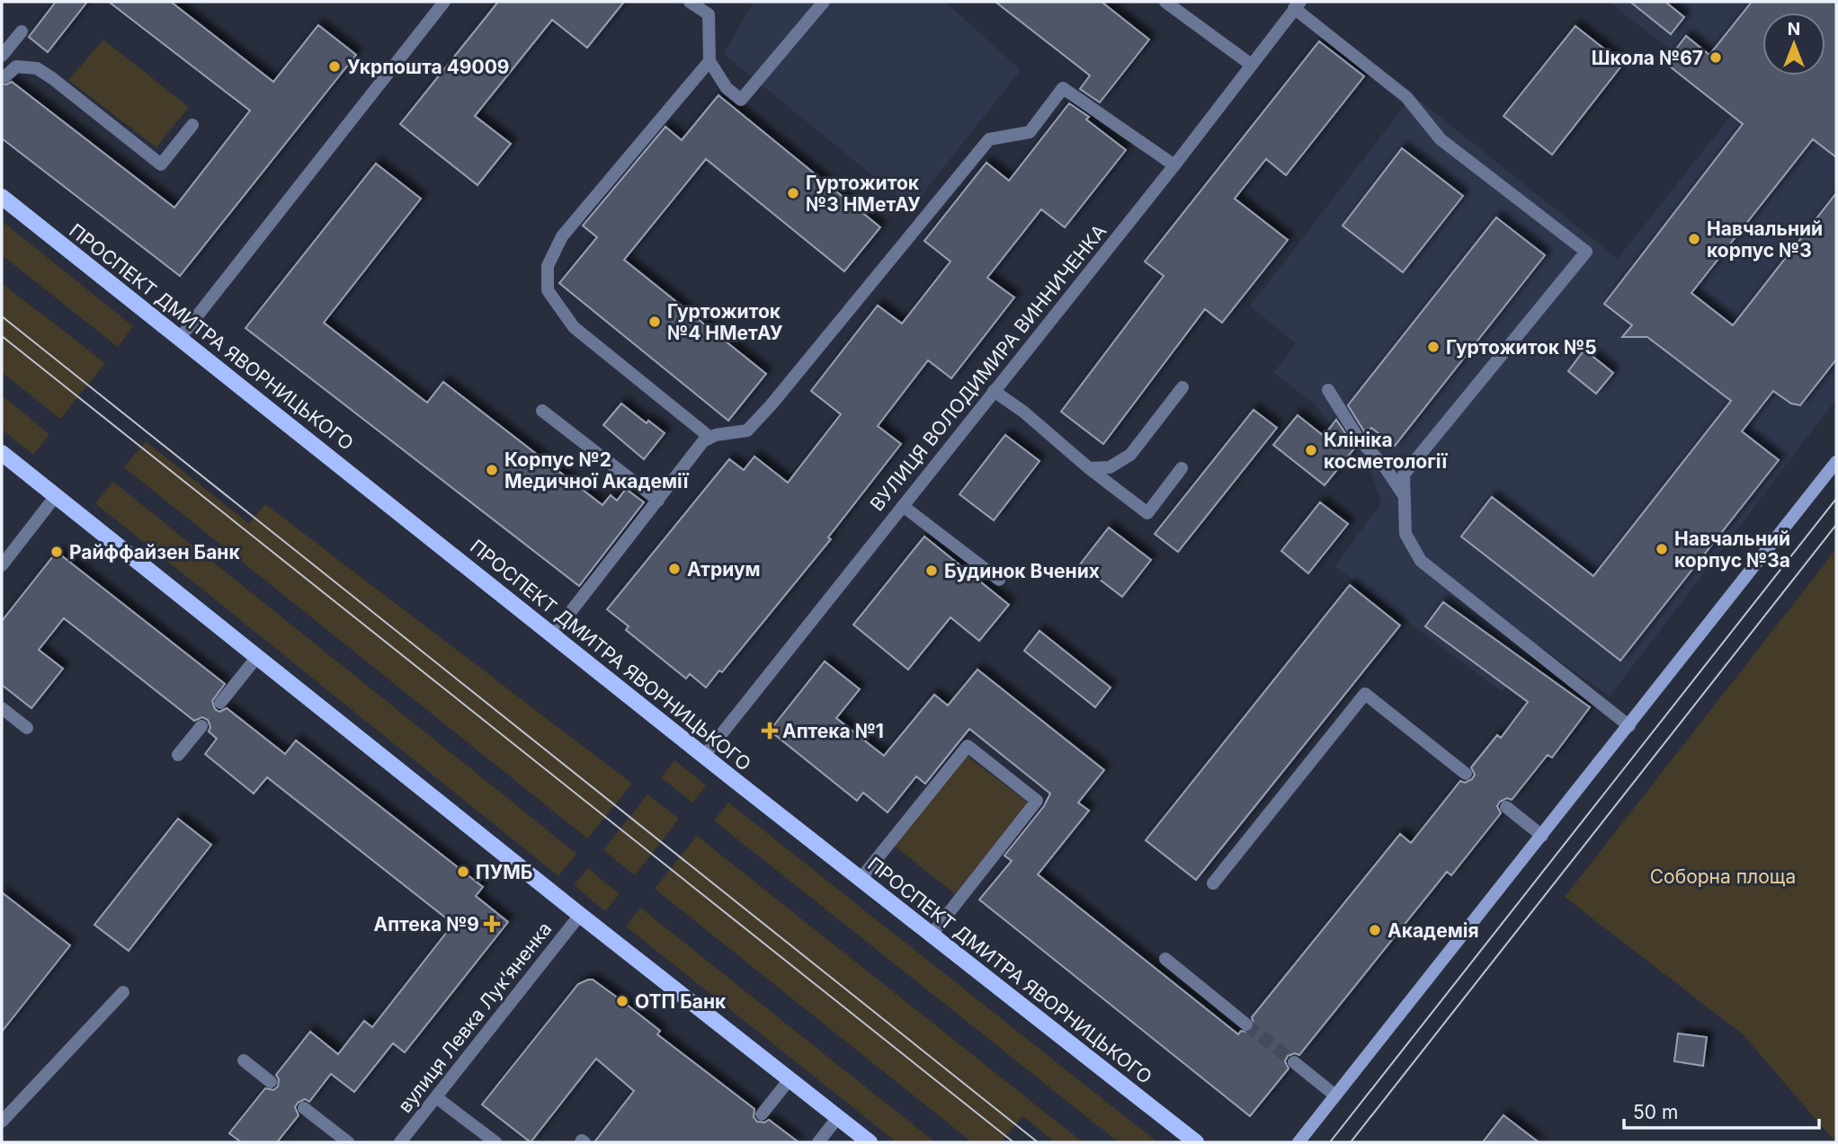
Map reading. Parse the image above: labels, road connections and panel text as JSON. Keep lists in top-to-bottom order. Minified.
{"streets":{"main road":["ПРОСПЕКТ ДМИТРА ЯВОРНИЦЬКОГО"],"street":["ВУЛИЦЯ ВОЛОДИМИРА ВИННИЧЕНКА","вулиця Левка Лукʼяненка"]},"crossings":[["ПРОСПЕКТ ДМИТРА ЯВОРНИЦЬКОГО","ВУЛИЦЯ ВОЛОДИМИРА ВИННИЧЕНКА"]],"parks":["Соборна площа"],"places":{"other":["Школа №67","Укрпошта 49009","Гуртожиток №3 НМетАУ","Навчальний корпус №3","Гуртожиток №4 НМетАУ","Гуртожиток №5","Клініка косметології","Корпус №2 Медичної Академії","Навчальний корпус №3а","Райффайзен Банк","Атриум","Будинок Вчених","ПУМБ","Академія","ОТП Банк"],"health":["Аптека №1","Аптека №9"]},"scale_bar":"50 m","north":"top"}
